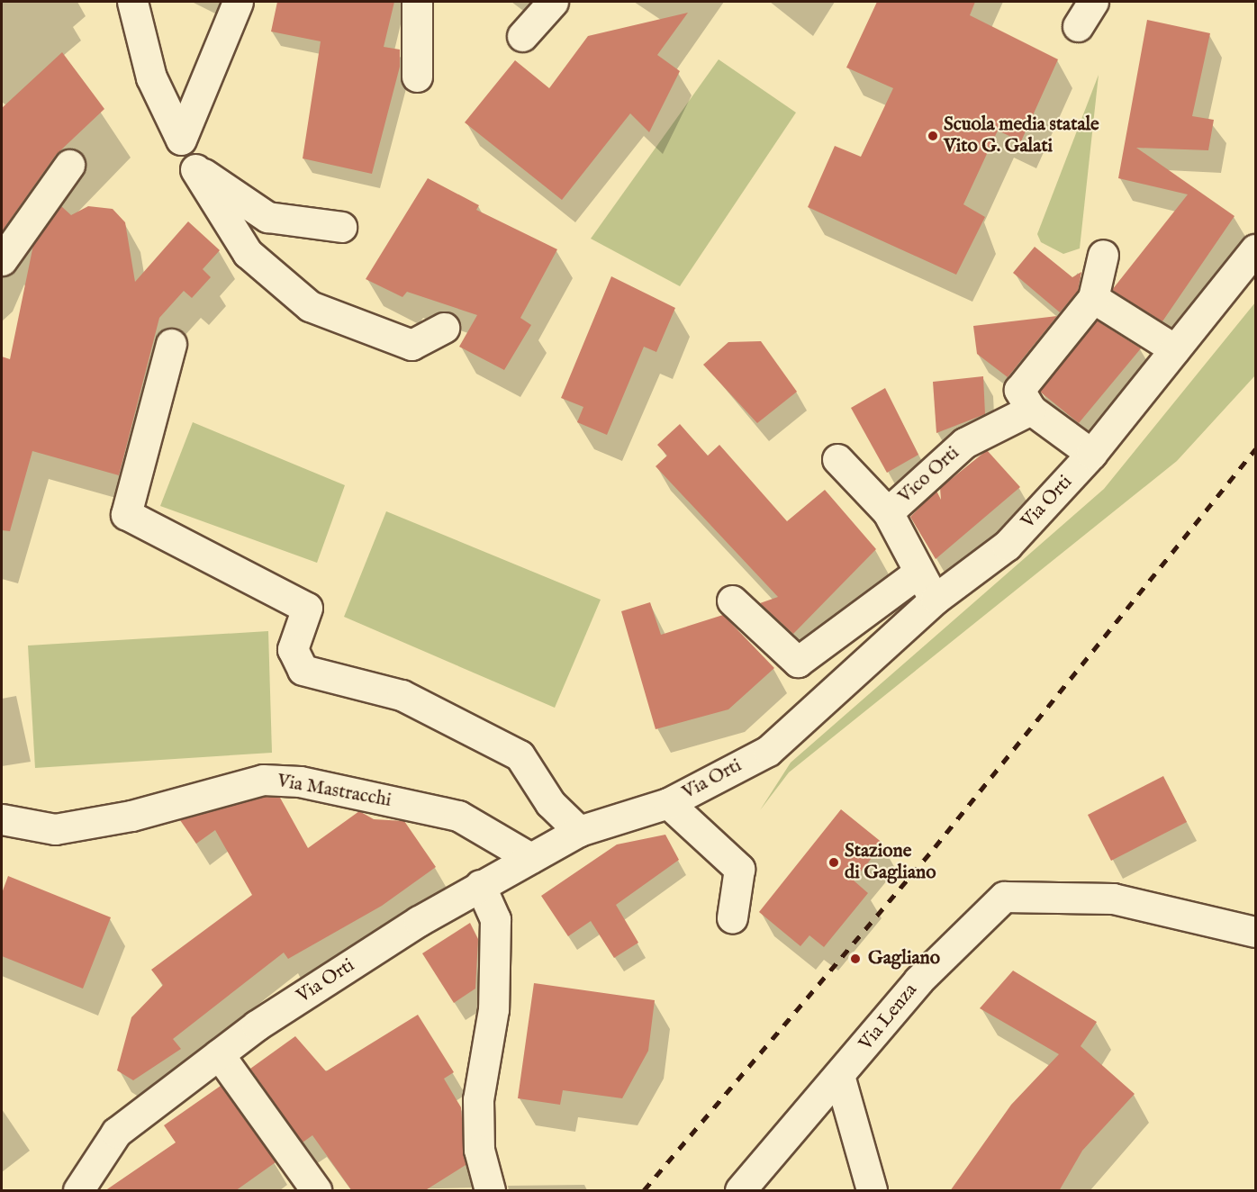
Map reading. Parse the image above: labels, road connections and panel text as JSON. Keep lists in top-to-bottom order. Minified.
{"streets":{"street":["Vico Orti","Via Orti","Via Mastracchi","Via Lenza"]},"crossings":[["Vico Orti","Via Orti"],["Via Orti","Via Mastracchi"]],"places":["Scuola media statale Vito G. Galati","Stazione di Gagliano","Gagliano"]}
